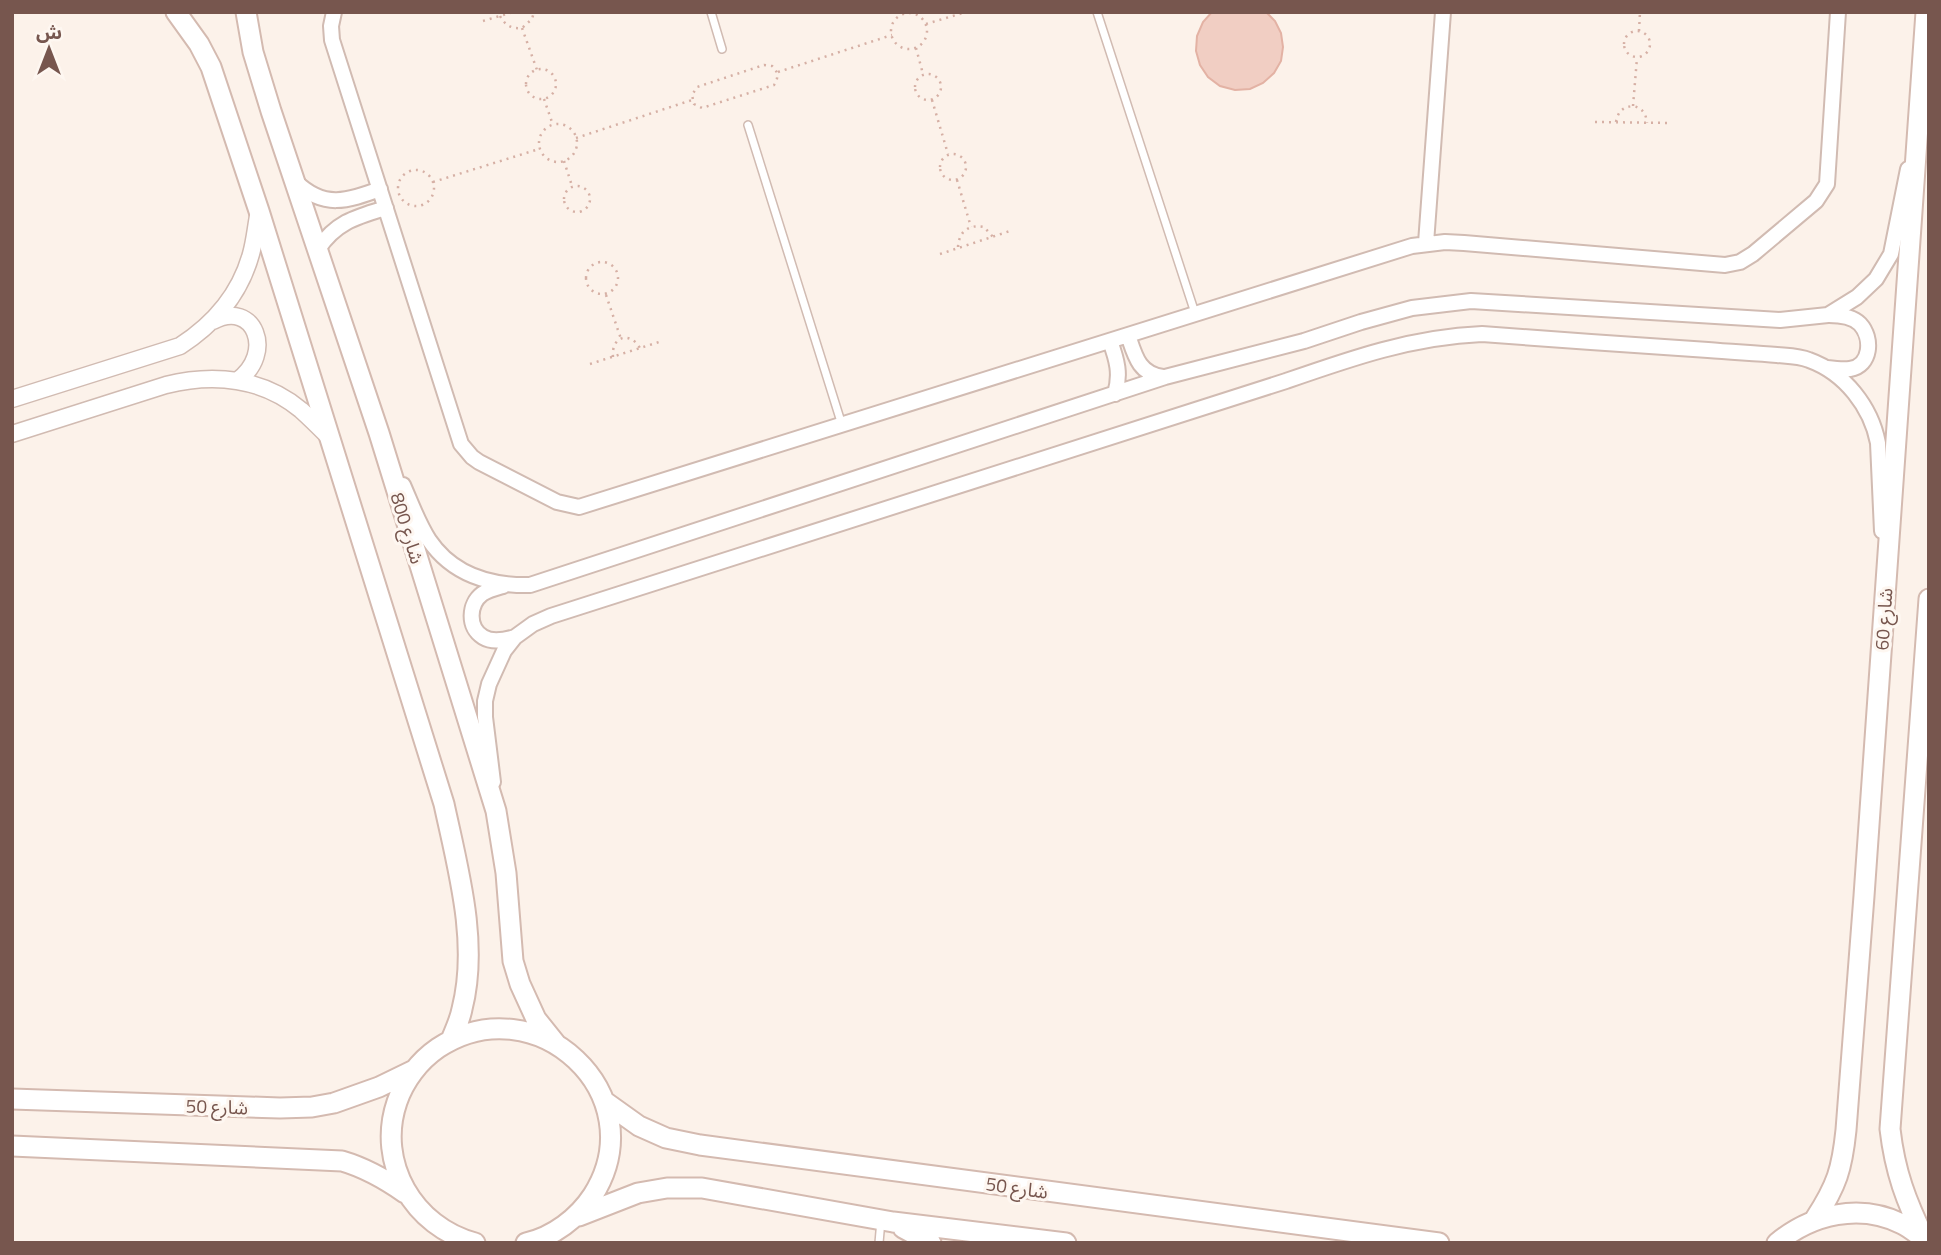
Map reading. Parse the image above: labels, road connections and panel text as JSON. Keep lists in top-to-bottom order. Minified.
{"streets":{"main road":["شارع 800","شارع 60","شارع 50"]},"north":"top"}
